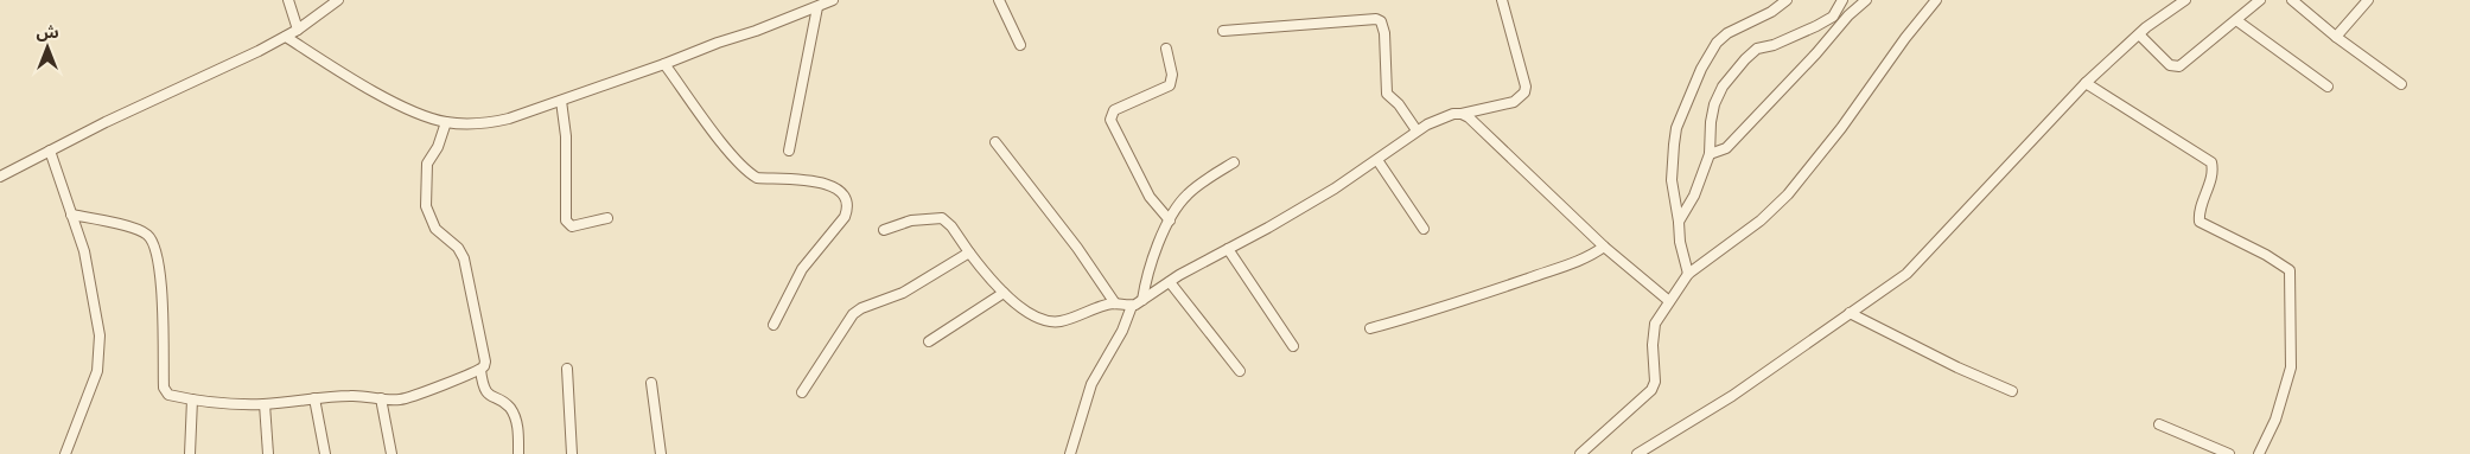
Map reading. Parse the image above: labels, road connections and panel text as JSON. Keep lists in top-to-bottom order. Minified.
{"north":"top"}
